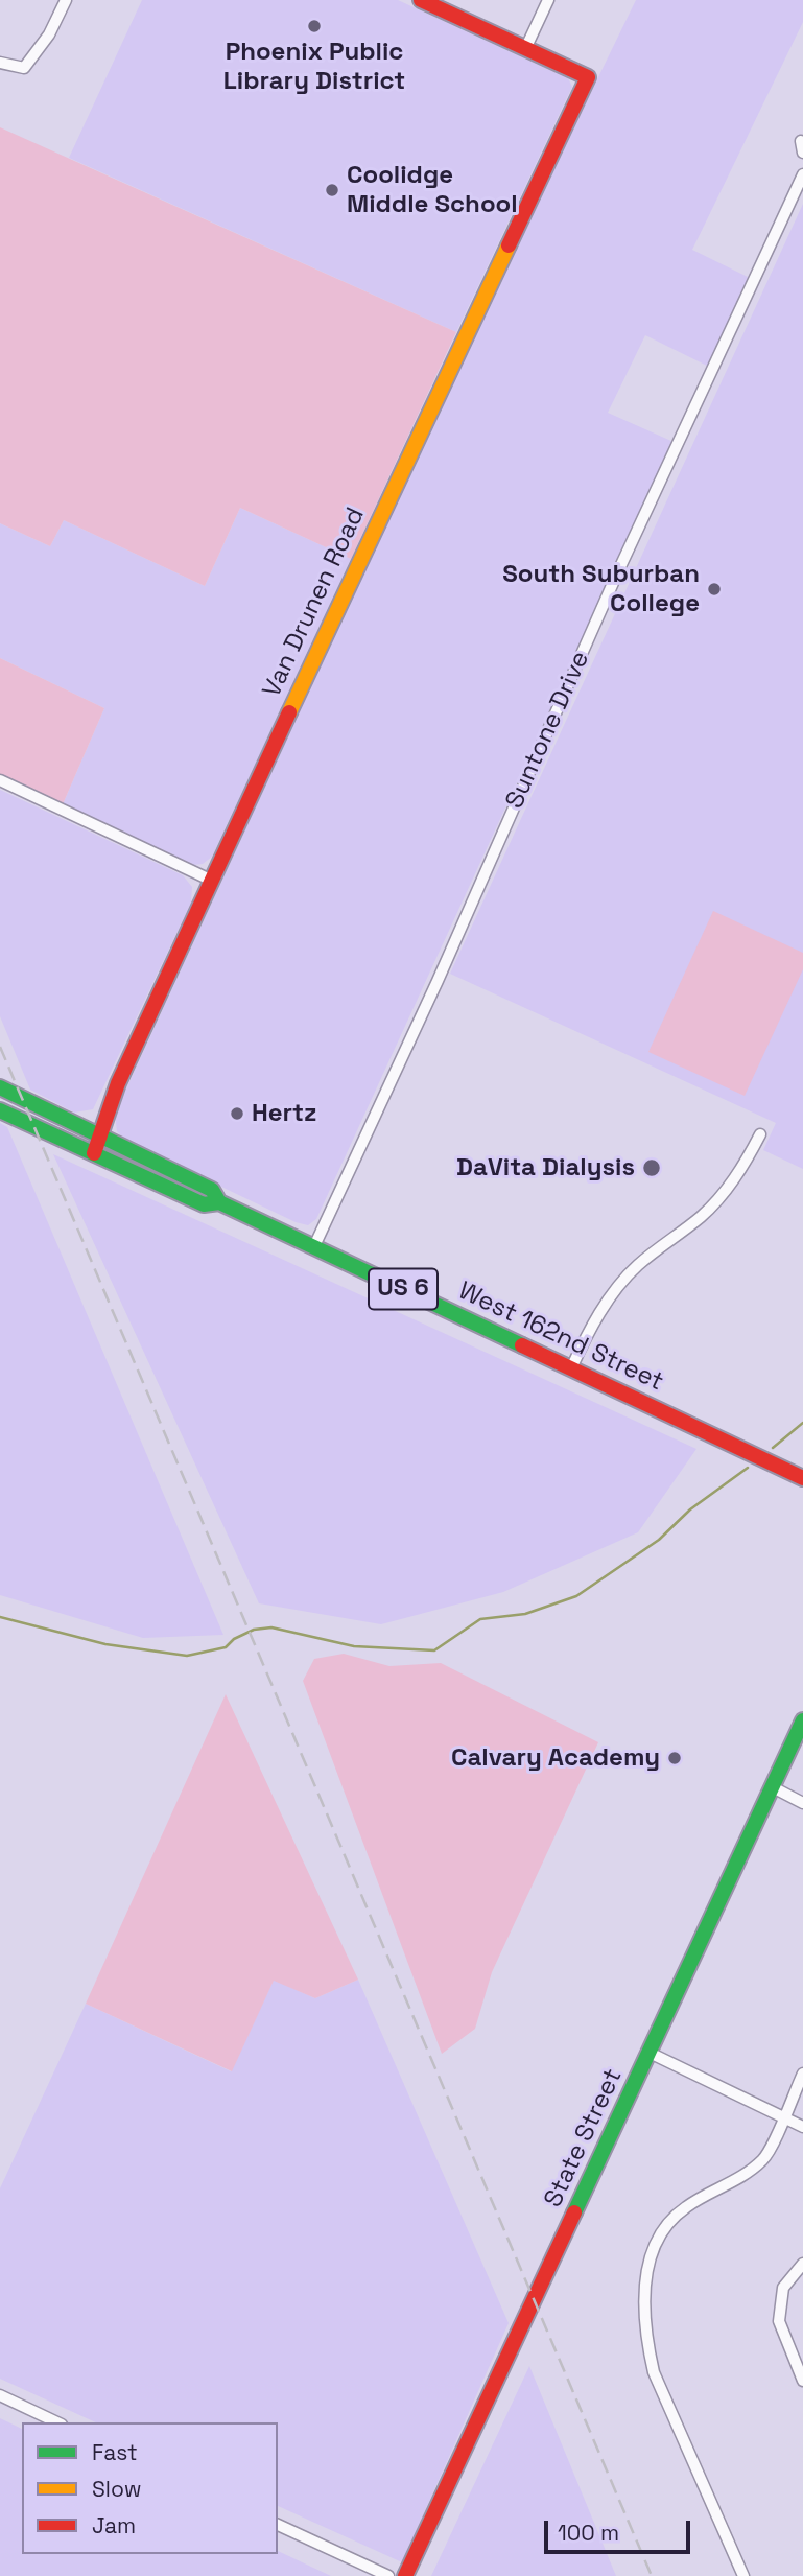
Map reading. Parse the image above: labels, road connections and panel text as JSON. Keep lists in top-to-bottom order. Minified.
{"streets":{"street":["Van Drunen Road","Suntone Drive","US 6","West 162nd Street","State Street"]},"crossings":[["Van Drunen Road","West 162nd Street"],["Suntone Drive","West 162nd Street"]],"places":["Phoenix Public Library District","Coolidge Middle School","South Suburban College","Hertz","DaVita Dialysis","Calvary Academy"],"legend":["Fast","Slow","Jam"],"scale_bar":"100 m"}
